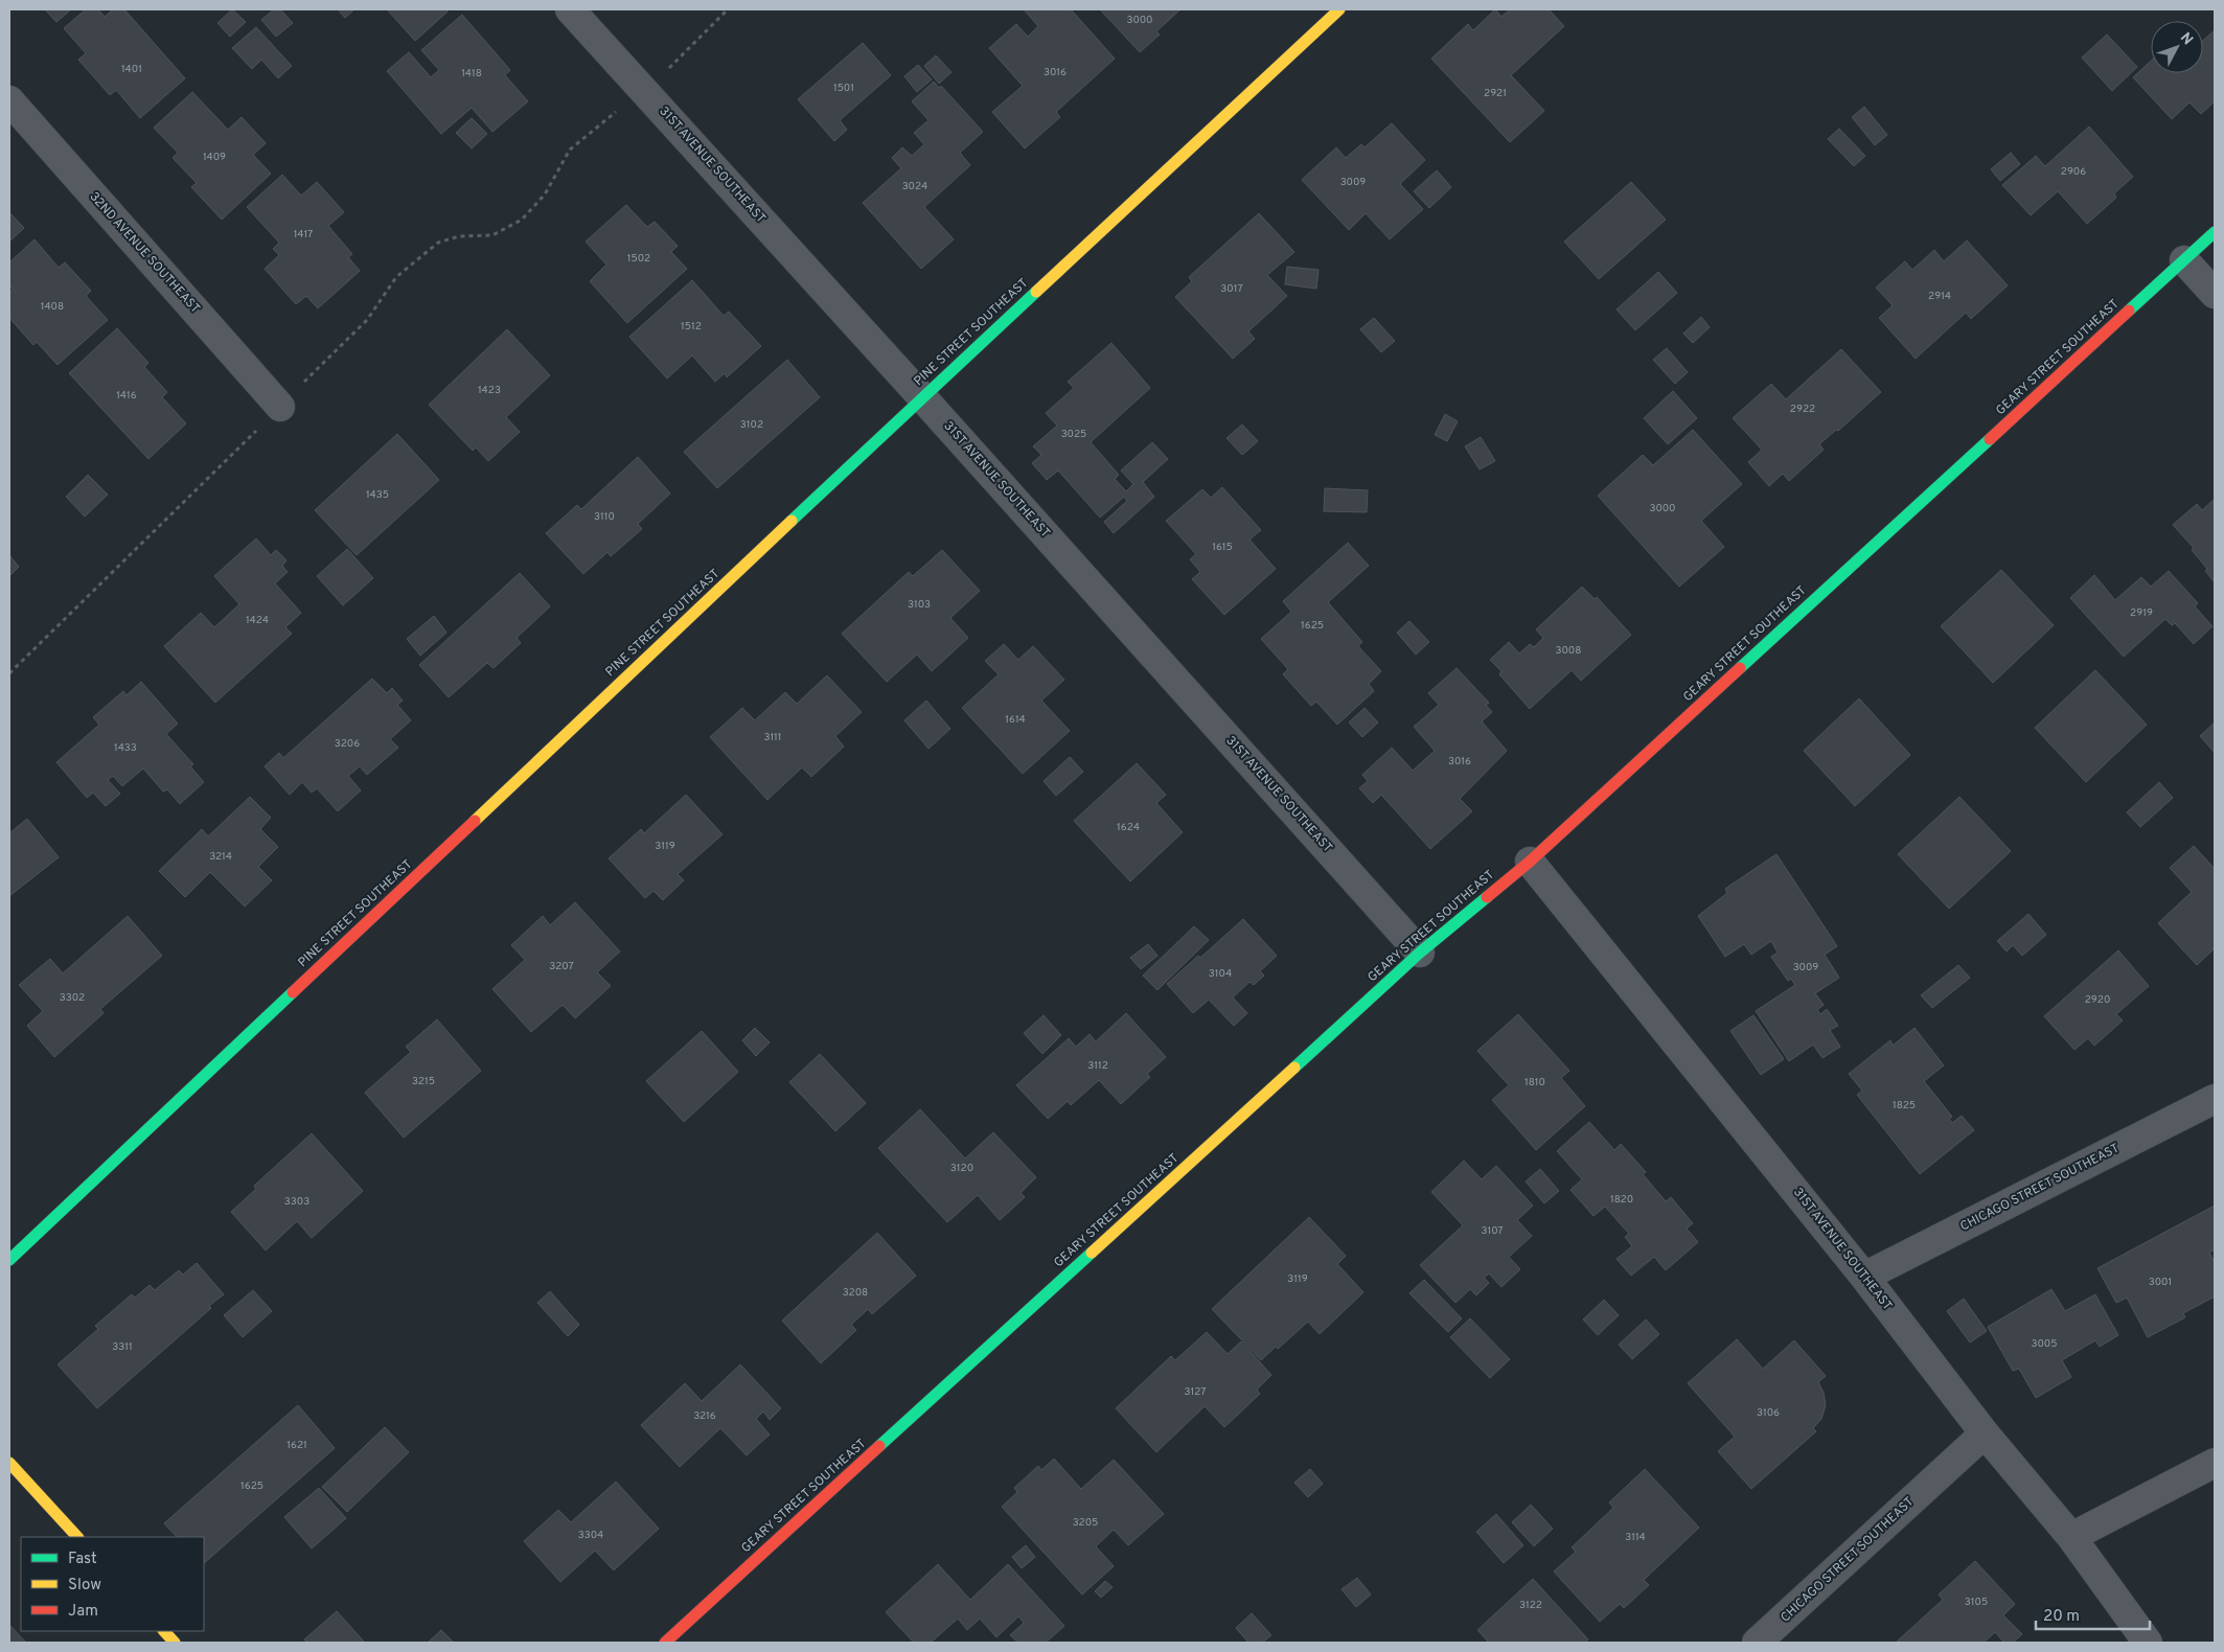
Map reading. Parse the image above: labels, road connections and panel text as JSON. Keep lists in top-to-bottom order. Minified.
{"streets":{"main road":["PINE STREET SOUTHEAST","GEARY STREET SOUTHEAST"],"street":["31ST AVENUE SOUTHEAST","32ND AVENUE SOUTHEAST","CHICAGO STREET SOUTHEAST"]},"crossings":[["31ST AVENUE SOUTHEAST","PINE STREET SOUTHEAST"],["31ST AVENUE SOUTHEAST","GEARY STREET SOUTHEAST"],["31ST AVENUE SOUTHEAST","CHICAGO STREET SOUTHEAST"]],"house_numbers":["3000","1401","3016","1418","1501","2921","1409","2906","3009","3024","1417","1502","3017","2914","1408","1512","1423","1416","2922","3102","3025","1435","3000","3110","1615","3103","2919","1424","1625","3008","1614","3111","3206","1433","3016","1624","3119","3214","3207","3009","3104","3302","2920","3112","3215","1810","1825","3120","1820","3303","3107","3119","3001","3208","3005","3311","3127","3106","3216","1621","1625","3205","3304","3114","3105","3122"],"legend":["Fast","Slow","Jam"],"scale_bar":"20 m","north":"top right"}
